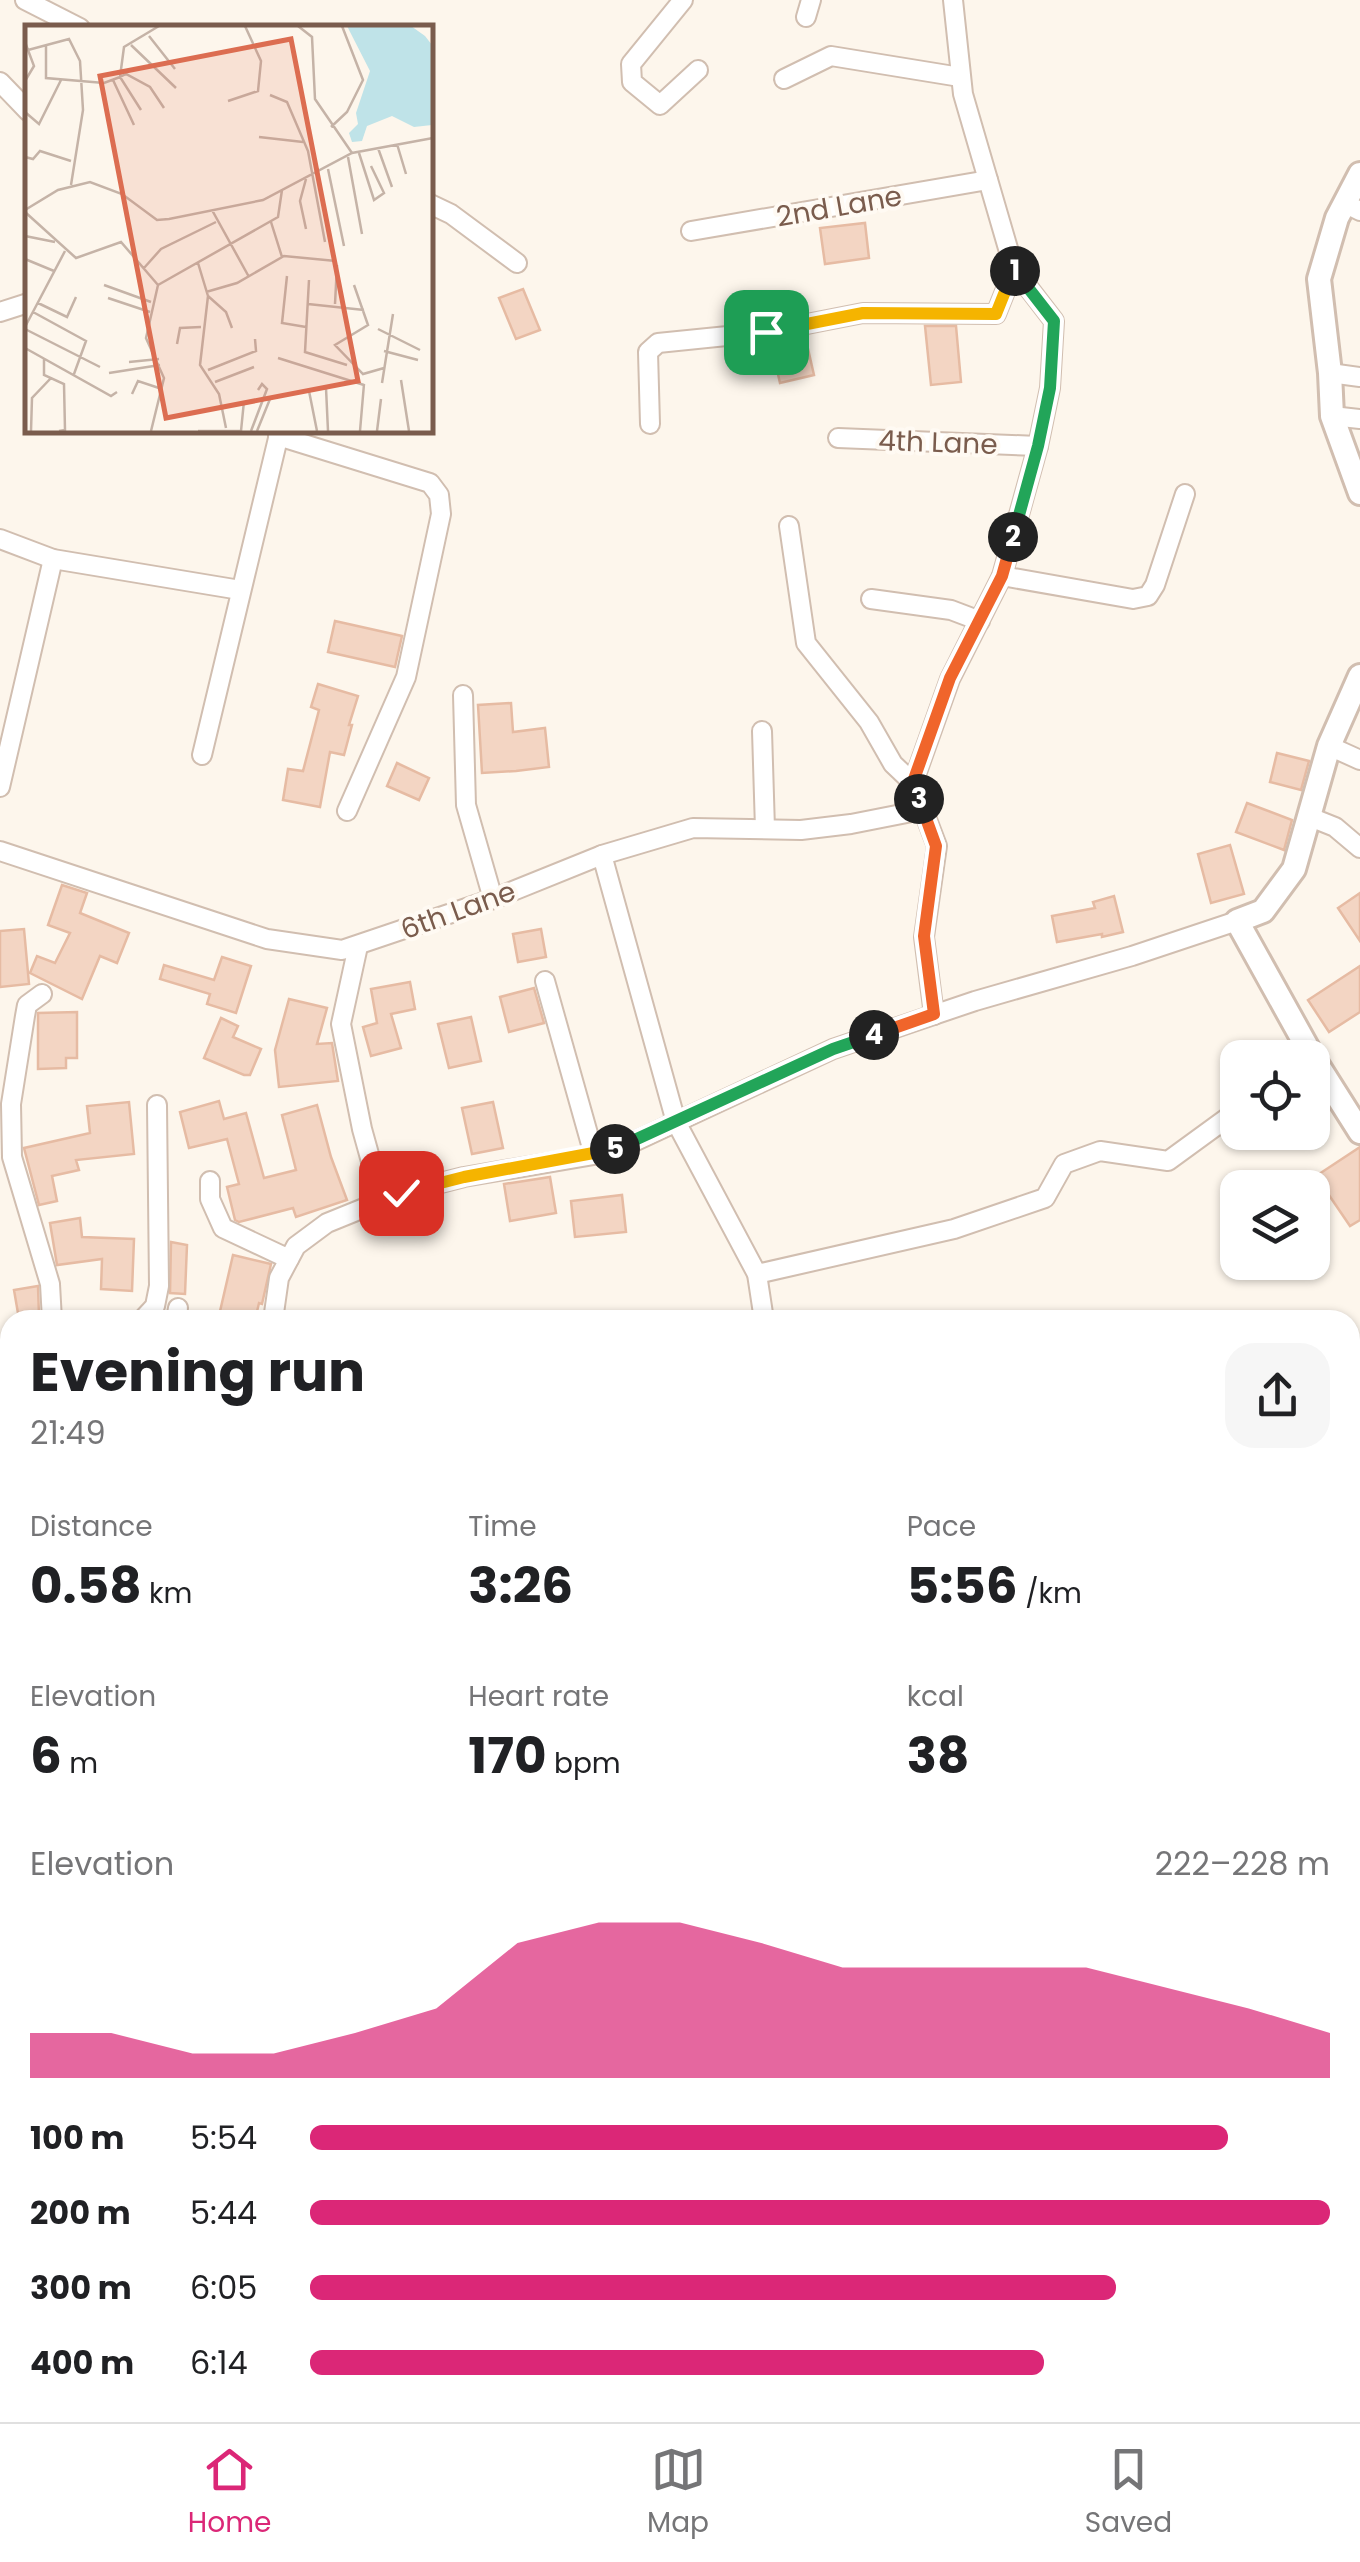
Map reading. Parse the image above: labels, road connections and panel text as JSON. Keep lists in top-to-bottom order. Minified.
{"streets":{"street":["2nd Lane","4th Lane","6th Lane"]},"page":{"pins":["1","2","3","4","5"],"heading":["Evening run","21:49"],"stats":[["Distance","0.58 km"],["Time","3:26"],["Pace","5:56 /km"],["Elevation","6 m"],["Heart rate","170 bpm"],["kcal","38"]],"chart":["Elevation","222–228 m"],"list":[{"name":"100 m","note":"5:54"},{"name":"200 m","note":"5:44"},{"name":"300 m","note":"6:05"},{"name":"400 m","note":"6:14"}],"tabs":["Home","Map","Saved"]}}
